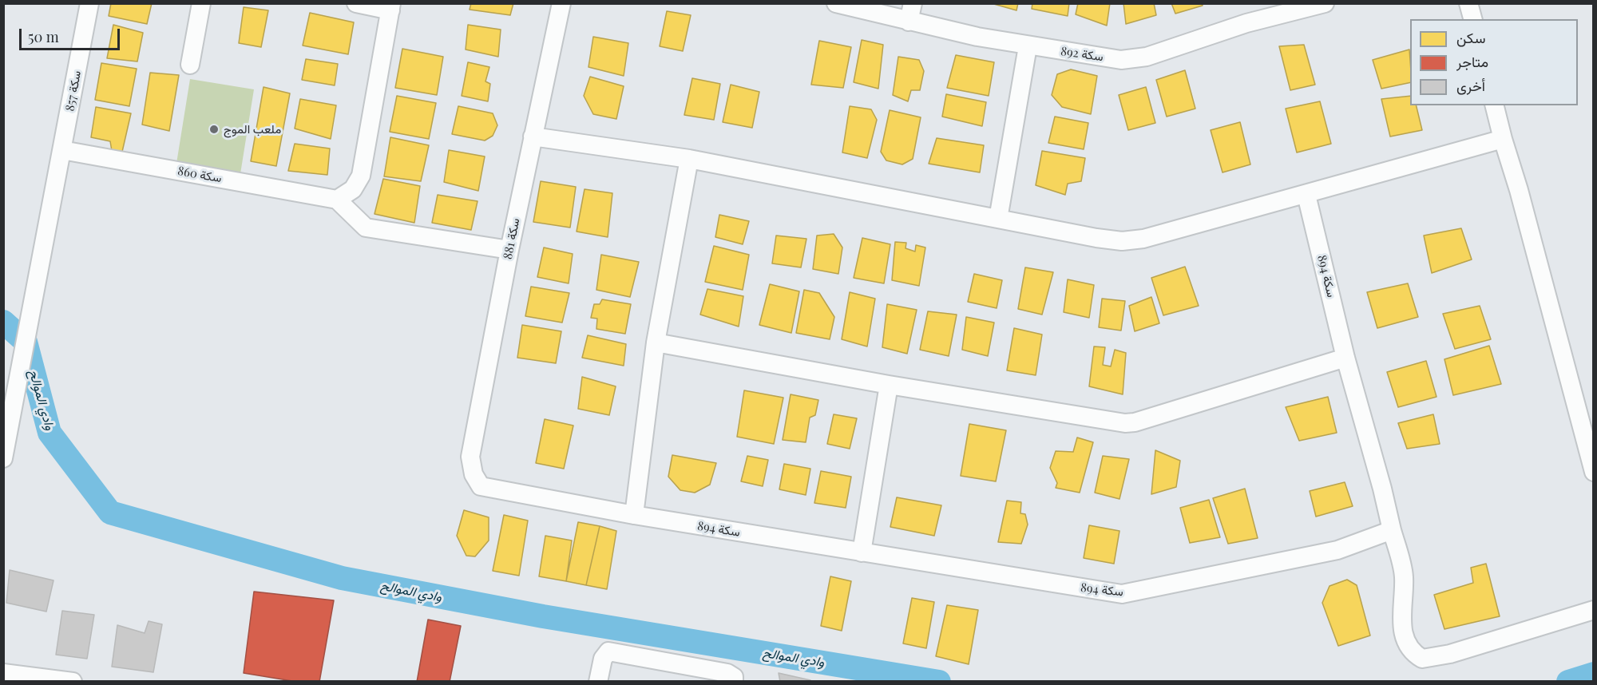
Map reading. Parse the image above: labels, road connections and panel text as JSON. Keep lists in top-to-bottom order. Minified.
{"streets":{"street":["سكة 892","سكة 857","سكة 860","سكة 881","سكة 894"]},"crossings":[["سكة 857","سكة 860"],["سكة 881","سكة 894"]],"water":["وادي الموالح"],"places":["ملعب الموج"],"legend":["سكن","متاجر","أخرى"],"scale_bar":"50 m"}
